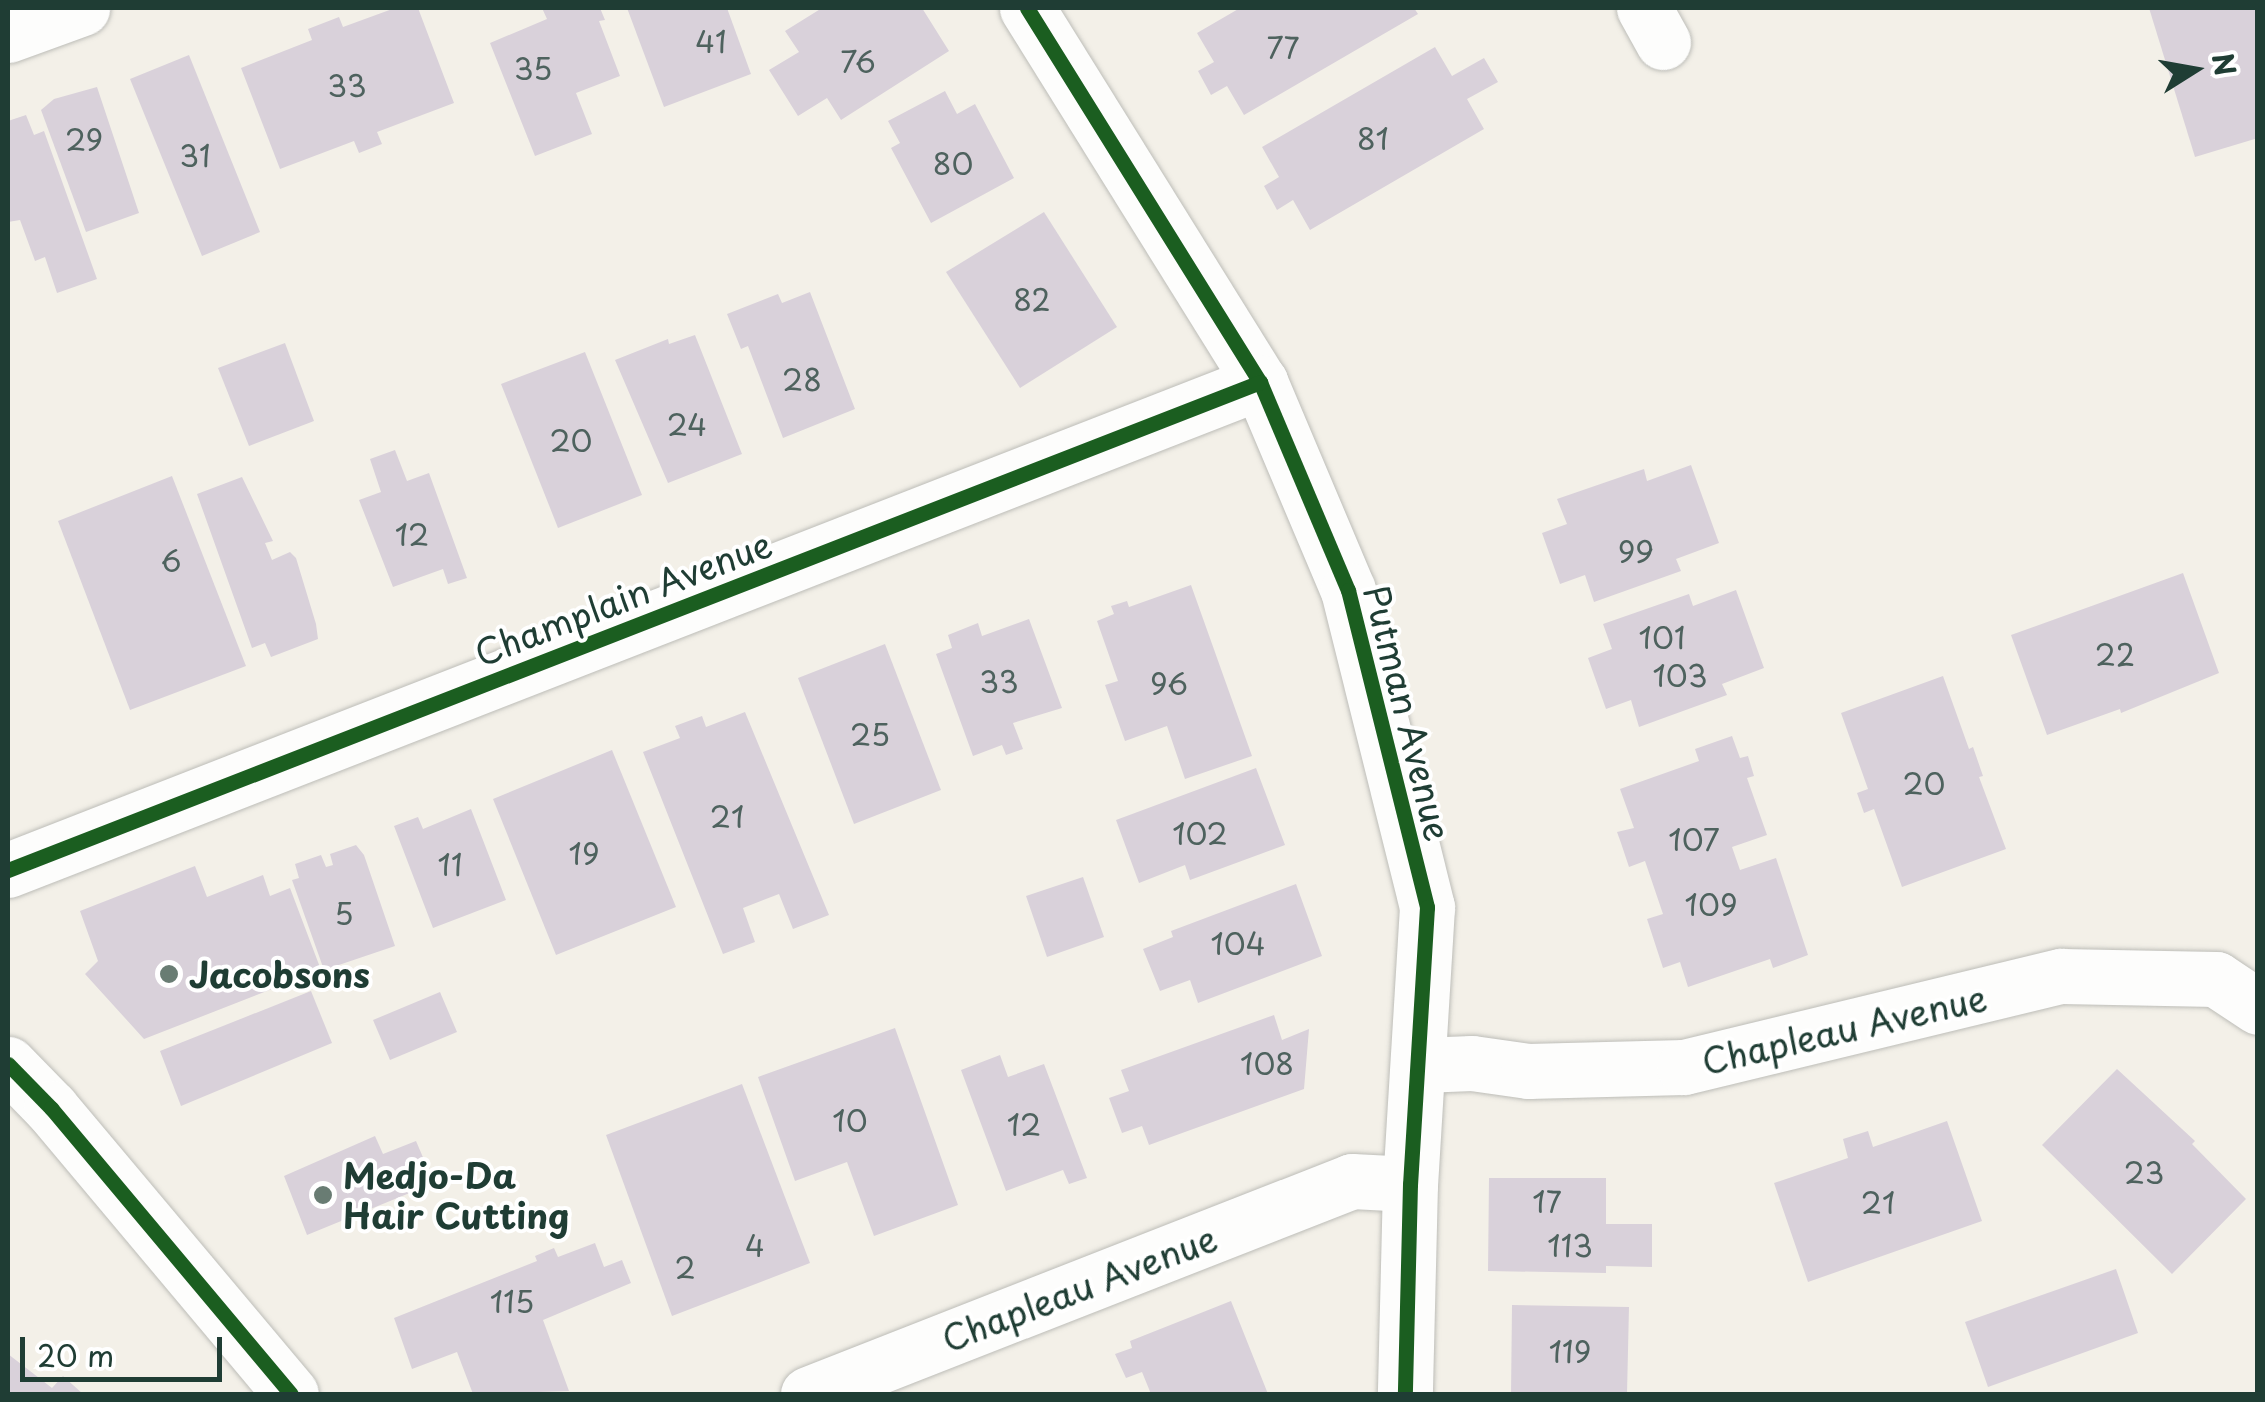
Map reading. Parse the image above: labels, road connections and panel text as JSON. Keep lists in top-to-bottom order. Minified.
{"streets":{"street":["Champlain Avenue","Putman Avenue","Chapleau Avenue"]},"crossings":[["Champlain Avenue","Putman Avenue"],["Putman Avenue","Chapleau Avenue"]],"places":["Jacobsons","Medjo-Da Hair Cutting"],"house_numbers":["41","77","76","35","33","81","29","31","80","82","28","24","20","12","99","6","101","22","103","33","96","25","20","21","102","107","19","11","109","5","104","108","10","12","23","17","21","4","113","2","115","119"],"scale_bar":"20 m","north":"right"}
